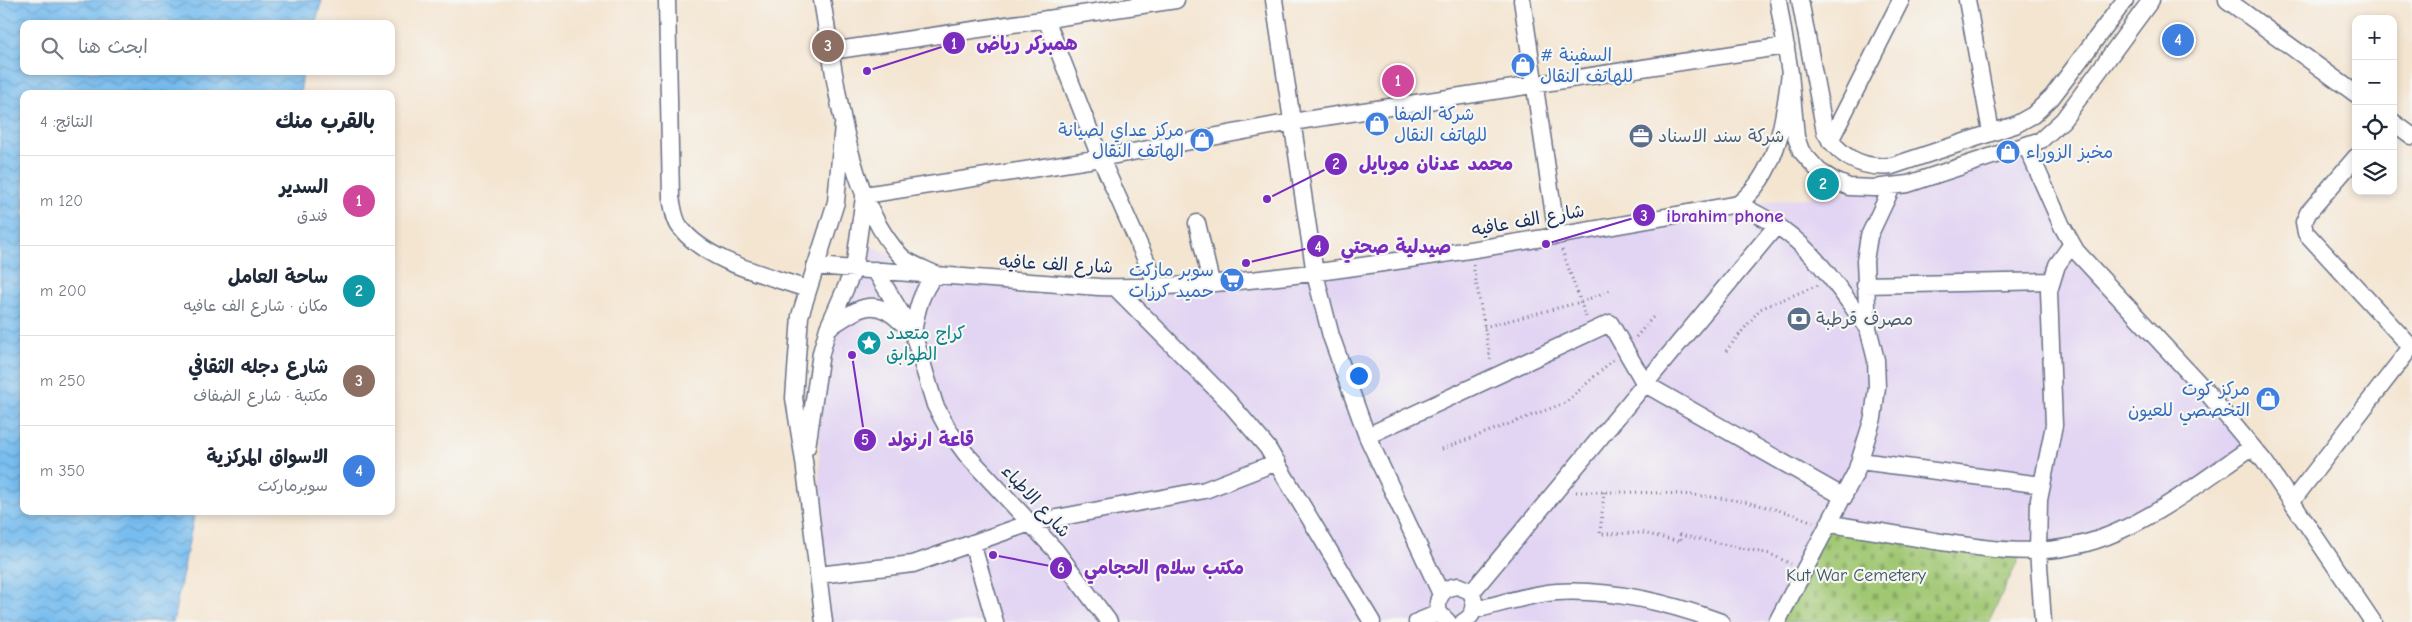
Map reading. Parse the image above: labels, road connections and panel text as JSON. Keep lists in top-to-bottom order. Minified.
{"streets":{"street":["شارع الف عافيه","شارع الاطباء"]},"crossings":[["شارع الف عافيه","شارع الاطباء"]],"parks":["Kut War Cemetery"],"places":{"shop":["# السفينة للهاتف النقال","شركة الصفا للهاتف النقال","مركز عداي لصيانة الهاتف النقال","مخبز الزوراء","مركز كوت التخصصي للعيون"],"other":["همبركر رياض","محمد عدنان موبايل","ibrahim phone","صيدلية صحتي","قاعة ارنولد","مكتب سلام الحجامي"],"office":["شركة سند الاسناد"],"supermarket":["سوبر ماركت حميد كرزات"],"bank":["مصرف قرطبة"],"place":["كراج متعدد الطوابق"]},"page":{"map_buttons":["+","−"],"search":"ابحث هنا","pins":["4","3","1","2"],"heading":["بالقرب منك","النتائج: 4"],"list":[{"mark":"1","name":"السدير","note":"فندق","value":"120 m"},{"mark":"2","name":"ساحة العامل","note":"مكان · شارع الف عافيه","value":"200 m"},{"mark":"3","name":"شارع دجله الثقافي","note":"مكتبة · شارع الضفاف","value":"250 m"},{"mark":"4","name":"الاسواق المركزية","note":"سوبرماركت","value":"350 m"}]}}
